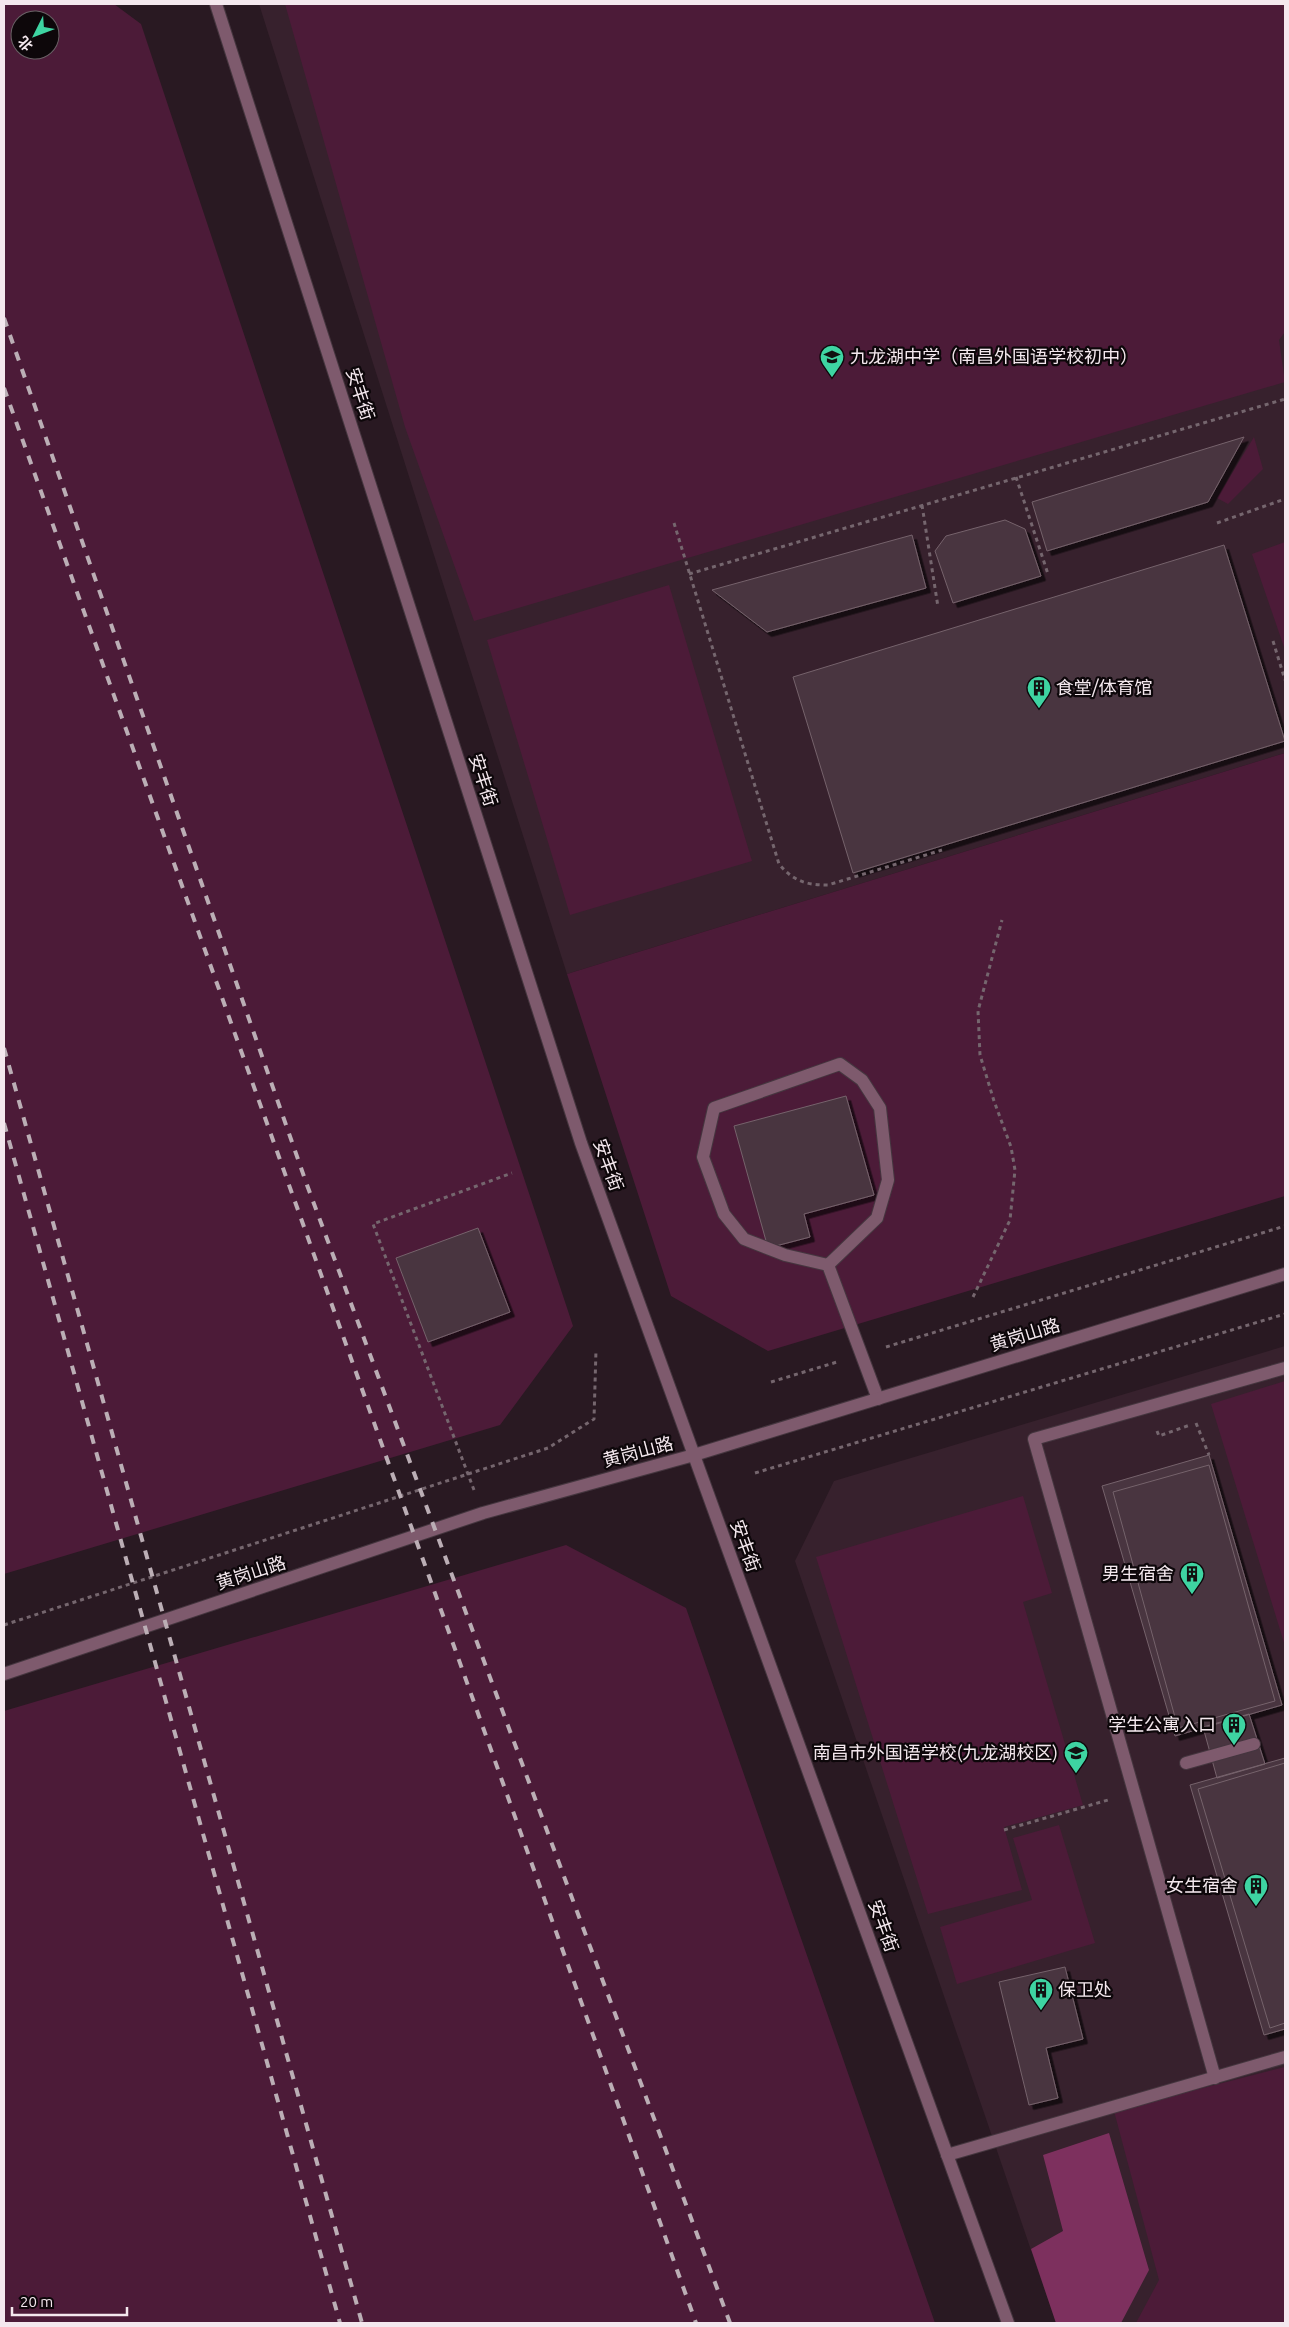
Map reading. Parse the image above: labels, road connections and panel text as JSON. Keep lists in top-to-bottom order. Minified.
{"streets":{"street":["安丰街","黄岗山路"]},"crossings":[["安丰街","黄岗山路"]],"places":{"school or university":["九龙湖中学（南昌外国语学校初中）","南昌市外国语学校(九龙湖校区)"],"building":["食堂/体育馆","男生宿舍","学生公寓入口","女生宿舍","保卫处"]},"scale_bar":"20 m","north":"bottom left"}
